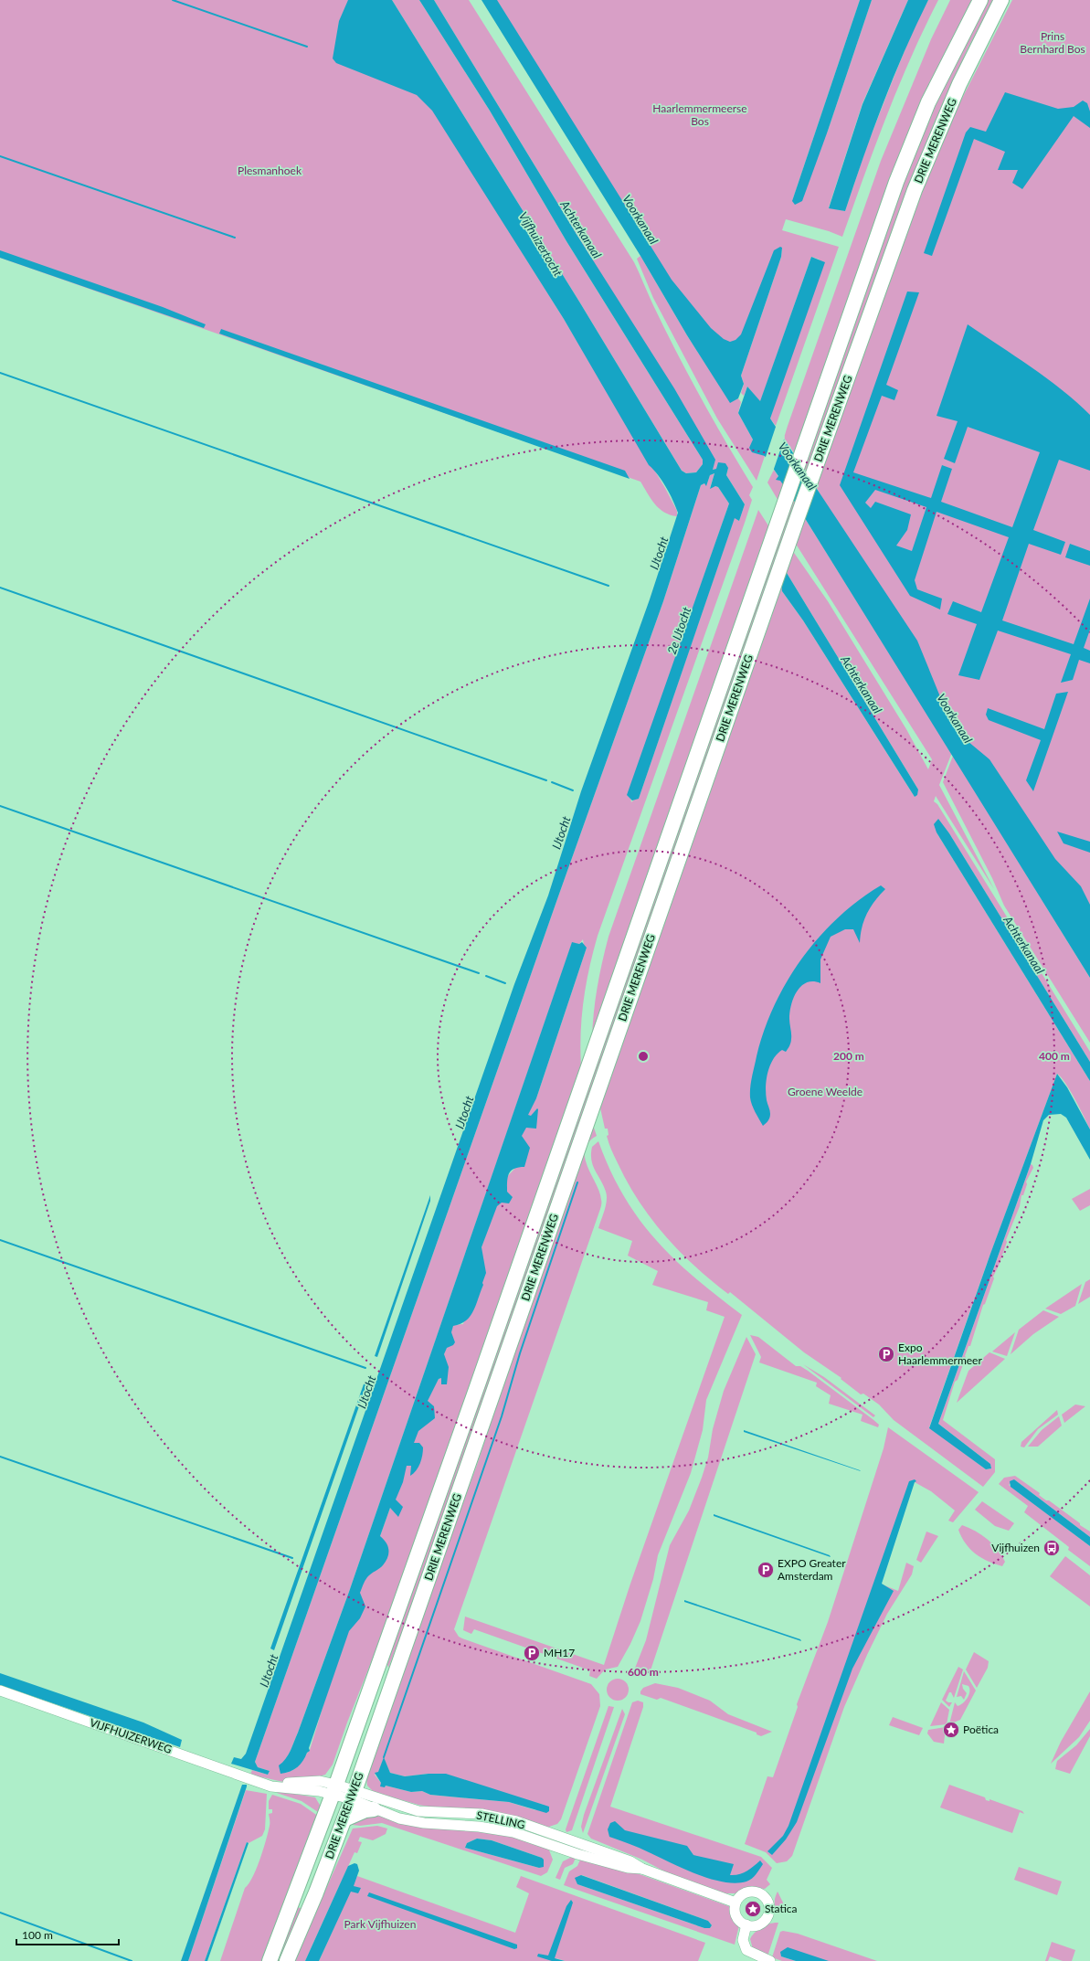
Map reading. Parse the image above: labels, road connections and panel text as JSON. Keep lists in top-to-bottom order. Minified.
{"streets":{"highway":["DRIE MERENWEG"],"street":["VIJFHUIZERWEG","STELLING"]},"crossings":[["DRIE MERENWEG","VIJFHUIZERWEG"],["DRIE MERENWEG","STELLING"],["VIJFHUIZERWEG","STELLING"]],"water":["Voorkanaal","Achterkanaal","Vijfhuizertocht","IJtocht","2e IJtocht"],"parks":["Prins Bernhard Bos","Haarlemmermeerse Bos","Plesmanhoek","Groene Weelde","Park Vijfhuizen"],"places":{"parking":["Expo Haarlemmermeer","EXPO Greater Amsterdam","MH17"],"bus stop":["Vijfhuizen"],"place":["Poëtica","Statica"]},"scale_bar":"100 m","rings":["200 m","400 m","600 m"]}
